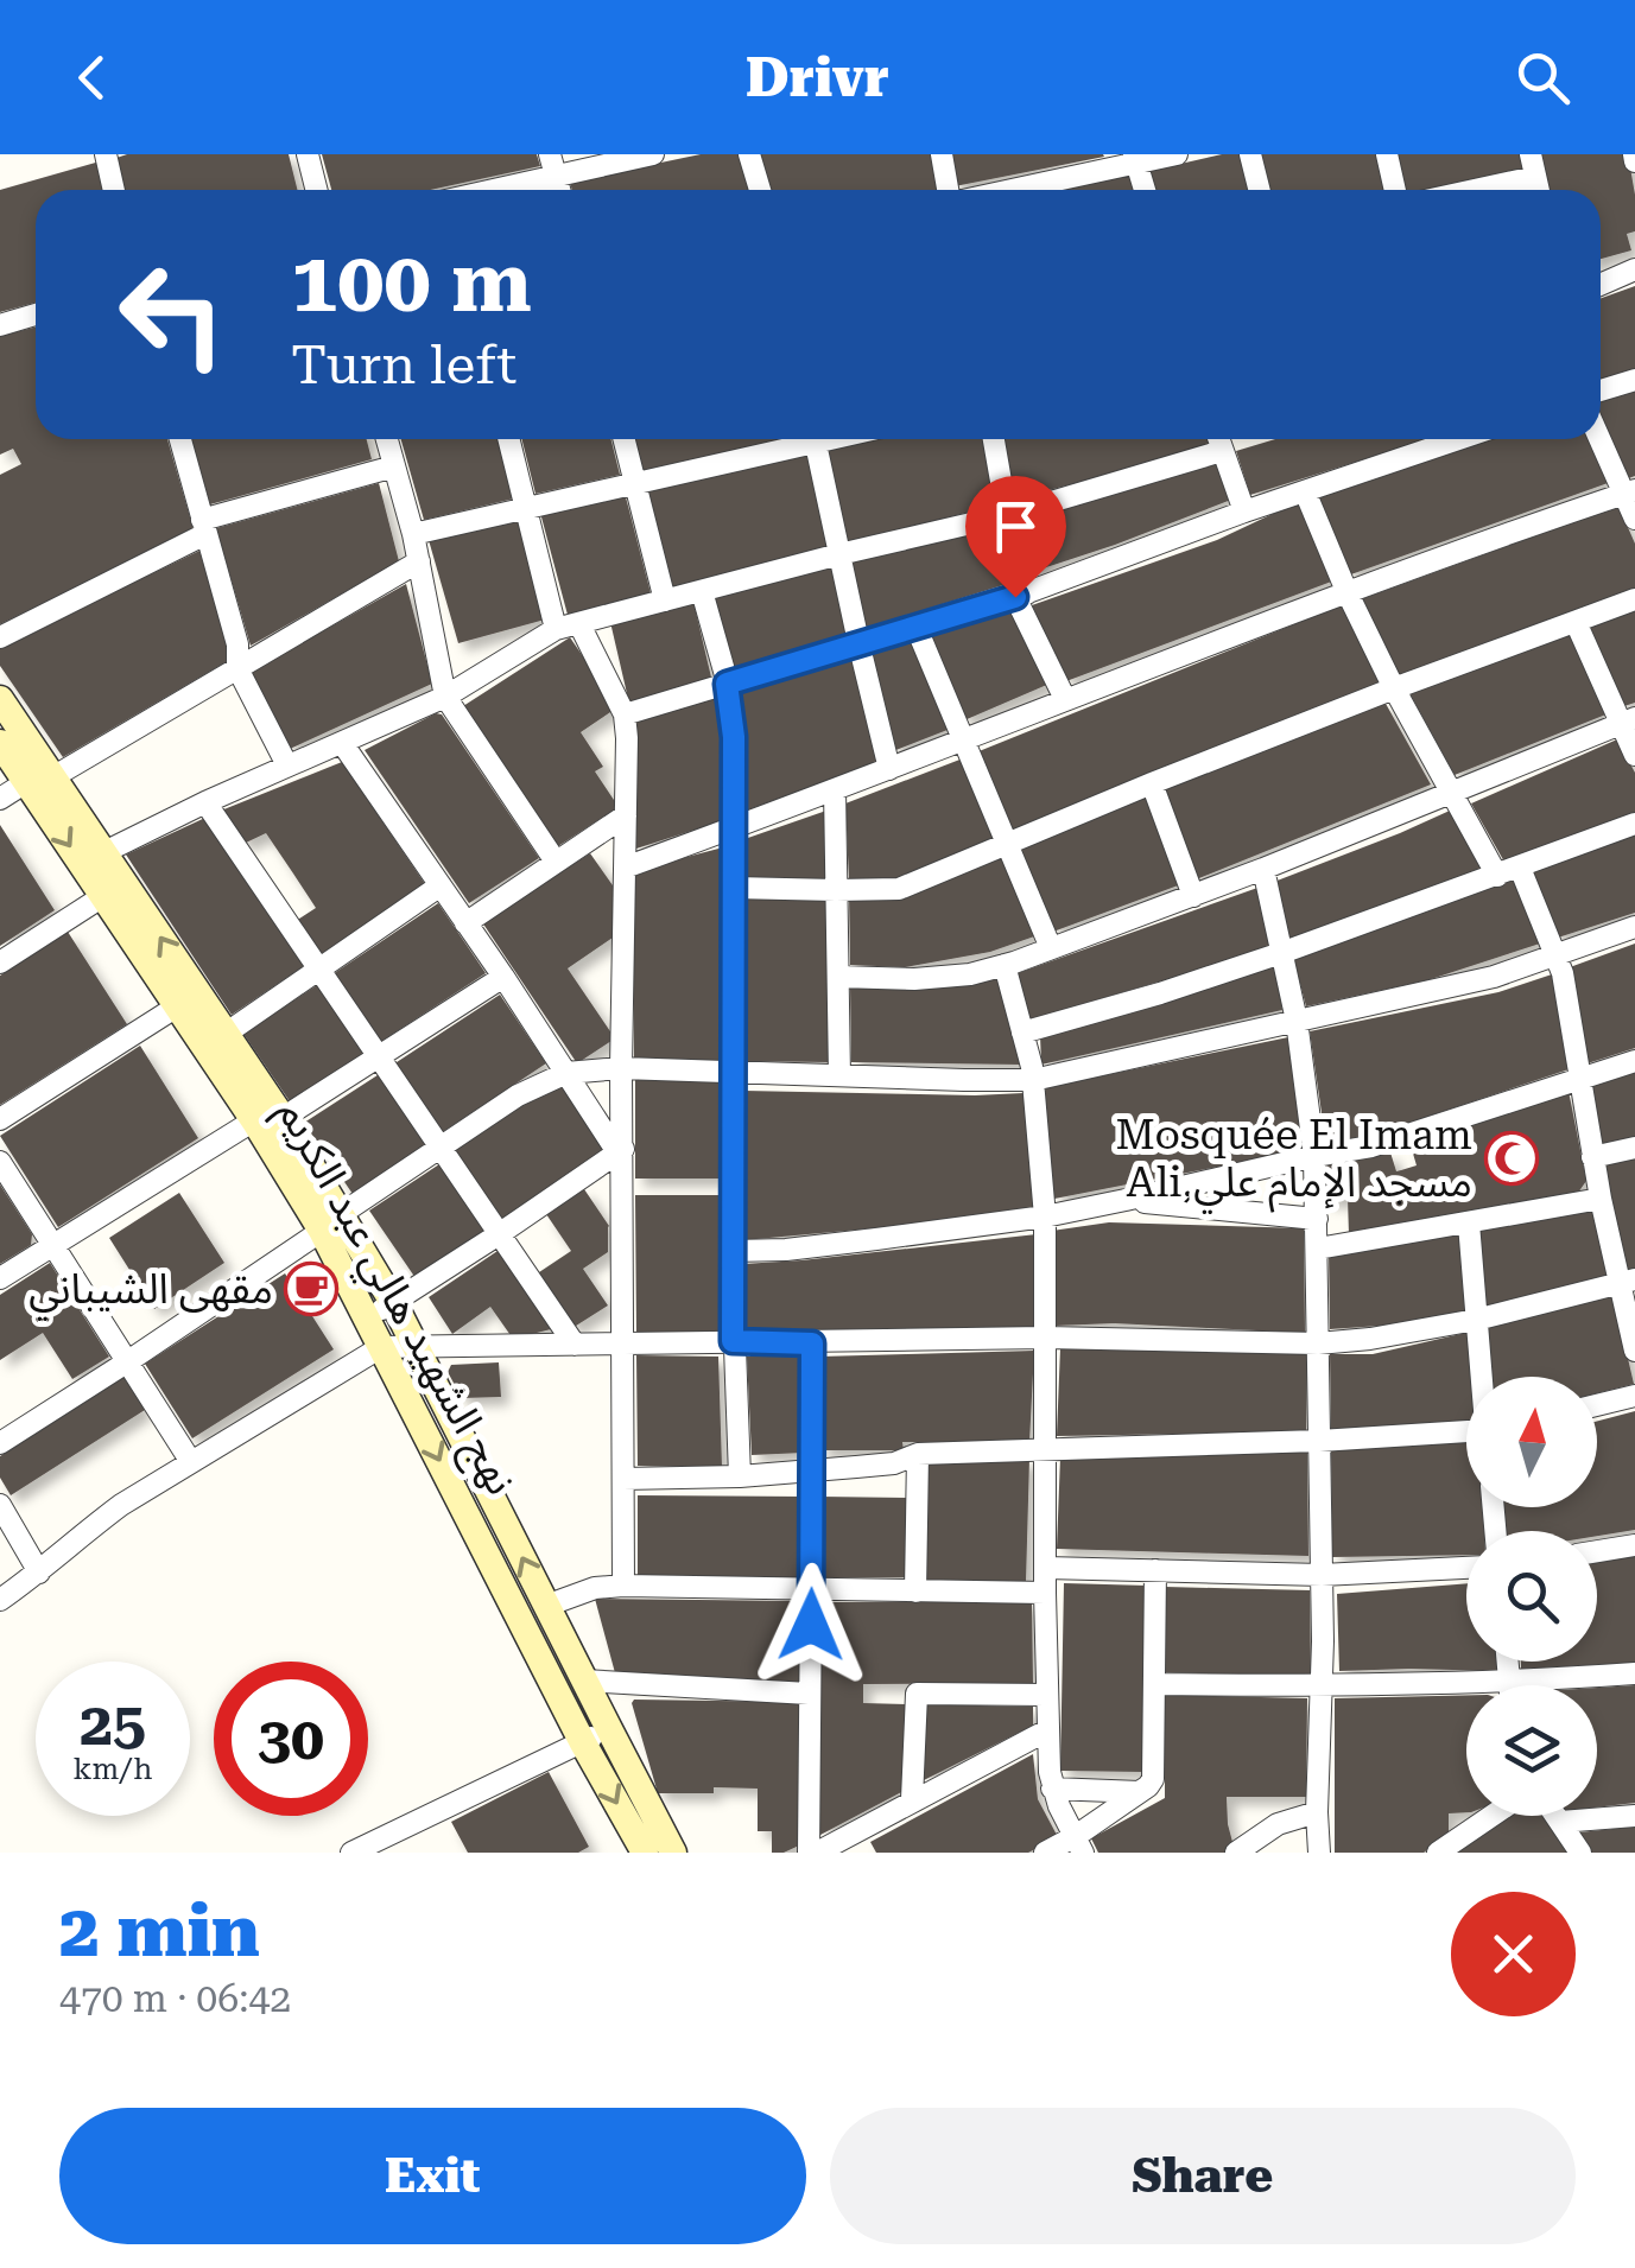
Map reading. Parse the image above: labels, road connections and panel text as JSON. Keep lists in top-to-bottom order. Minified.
{"streets":{"main road":["نهج الشهيد هالي عبد الكريم"]},"places":{"mosque":["Mosquée El Imam Ali,مسجد الإمام علي"],"cafe":["مقهى الشيباني"]},"north":"top","page":{"header":"Drivr","turn":["100 m","Turn left"],"speed":"25 km/h","limit":"30","heading":["2 min","470 m · 06:42"],"buttons":["Exit","Share"]}}
